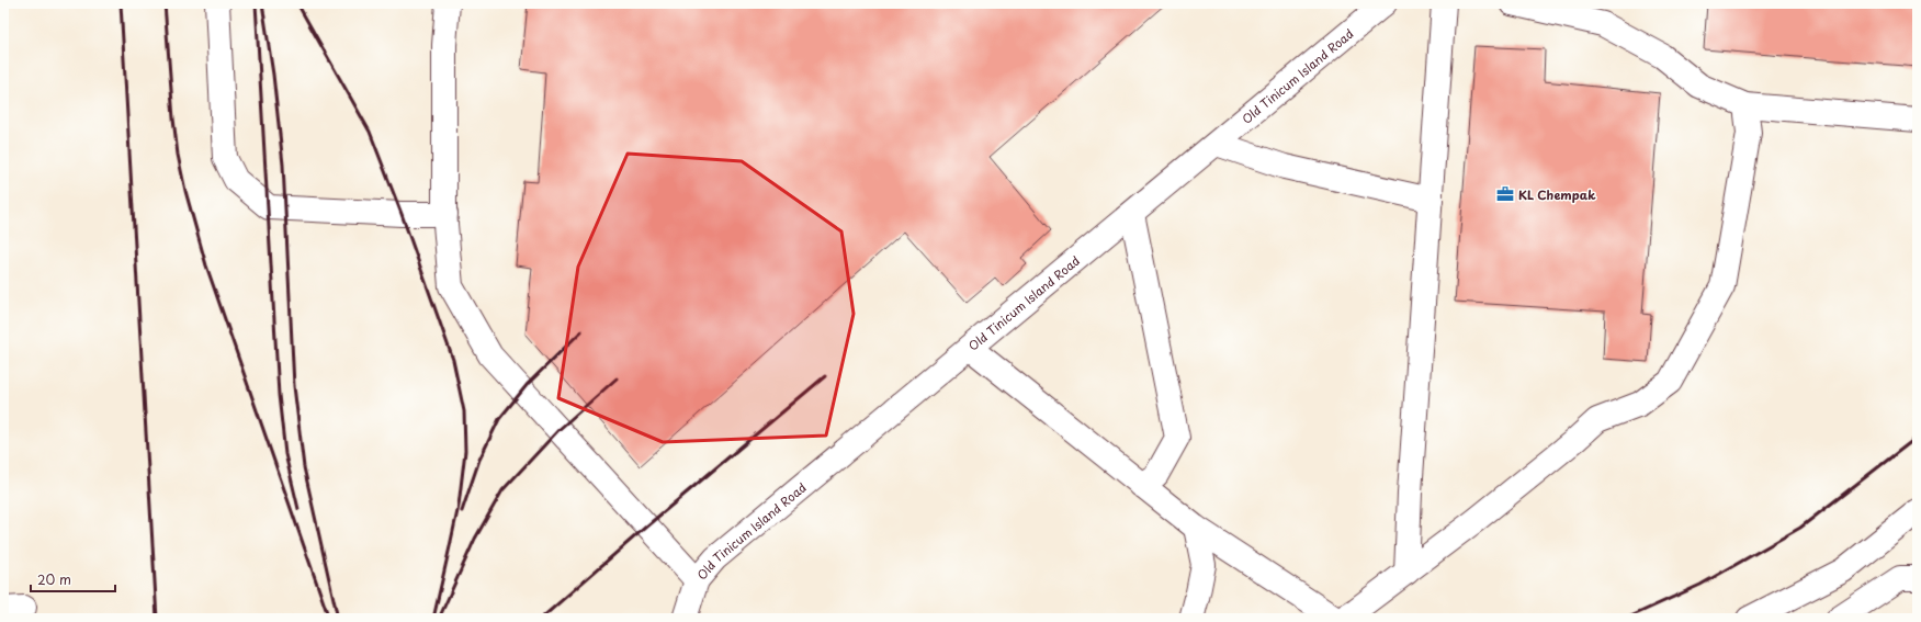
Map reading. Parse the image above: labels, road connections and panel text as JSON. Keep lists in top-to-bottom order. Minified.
{"streets":{"street":["Old Tinicum Island Road"]},"places":{"office":["KL Chempak"]},"scale_bar":"20 m"}
